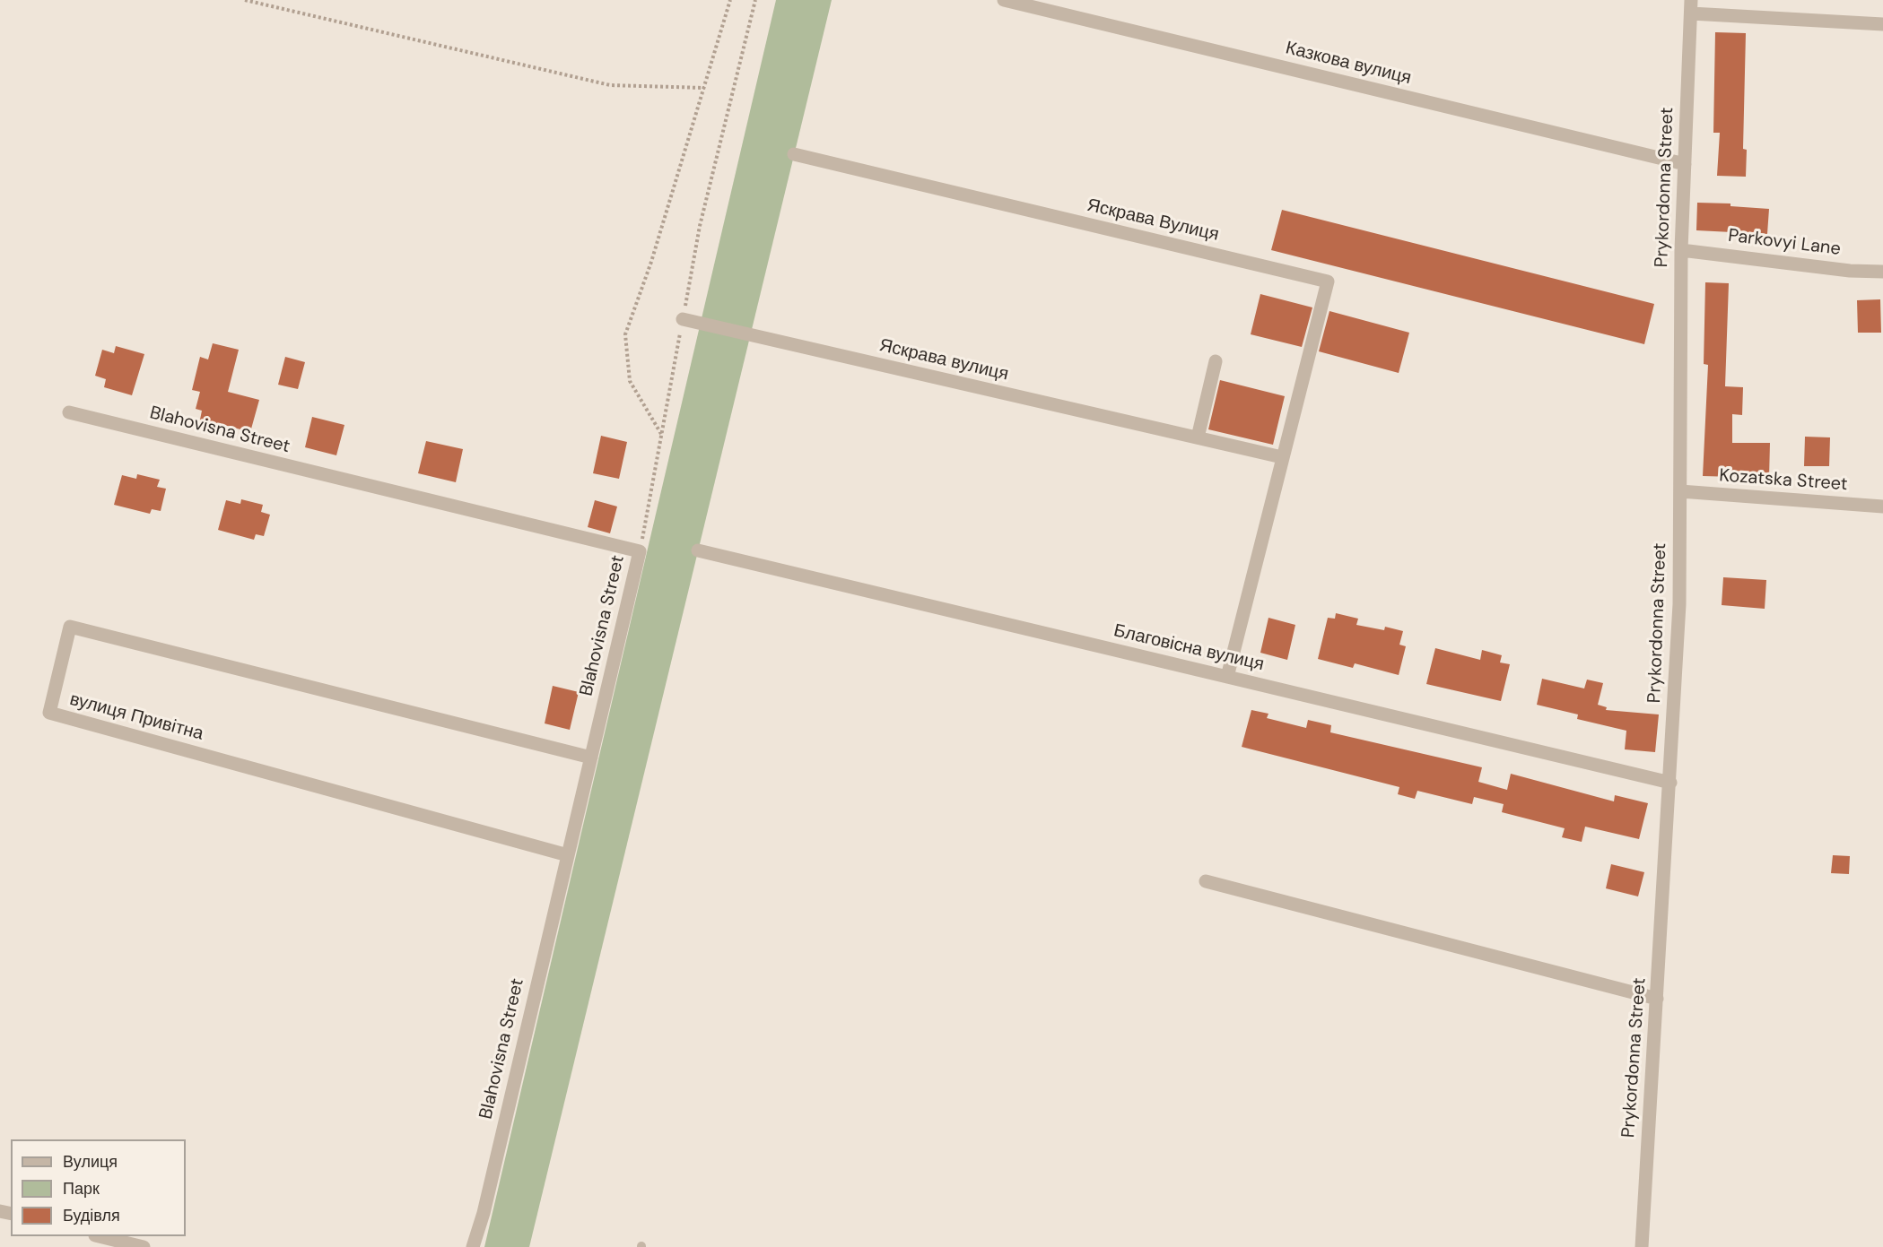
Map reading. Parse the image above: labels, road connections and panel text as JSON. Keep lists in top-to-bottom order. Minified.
{"streets":{"street":["Казкова вулиця","Prykordonna Street","Яскрава Вулиця","Parkovyi Lane","Яскрава вулиця","Blahovisna Street","Kozatska Street","Благовісна вулиця","вулиця Привітна"]},"crossings":[["Казкова вулиця","Prykordonna Street"],["Prykordonna Street","Parkovyi Lane"],["Prykordonna Street","Kozatska Street"],["Prykordonna Street","Благовісна вулиця"],["Яскрава Вулиця","Яскрава вулиця"],["Blahovisna Street","вулиця Привітна"]],"legend":["Вулиця","Парк","Будівля"]}
